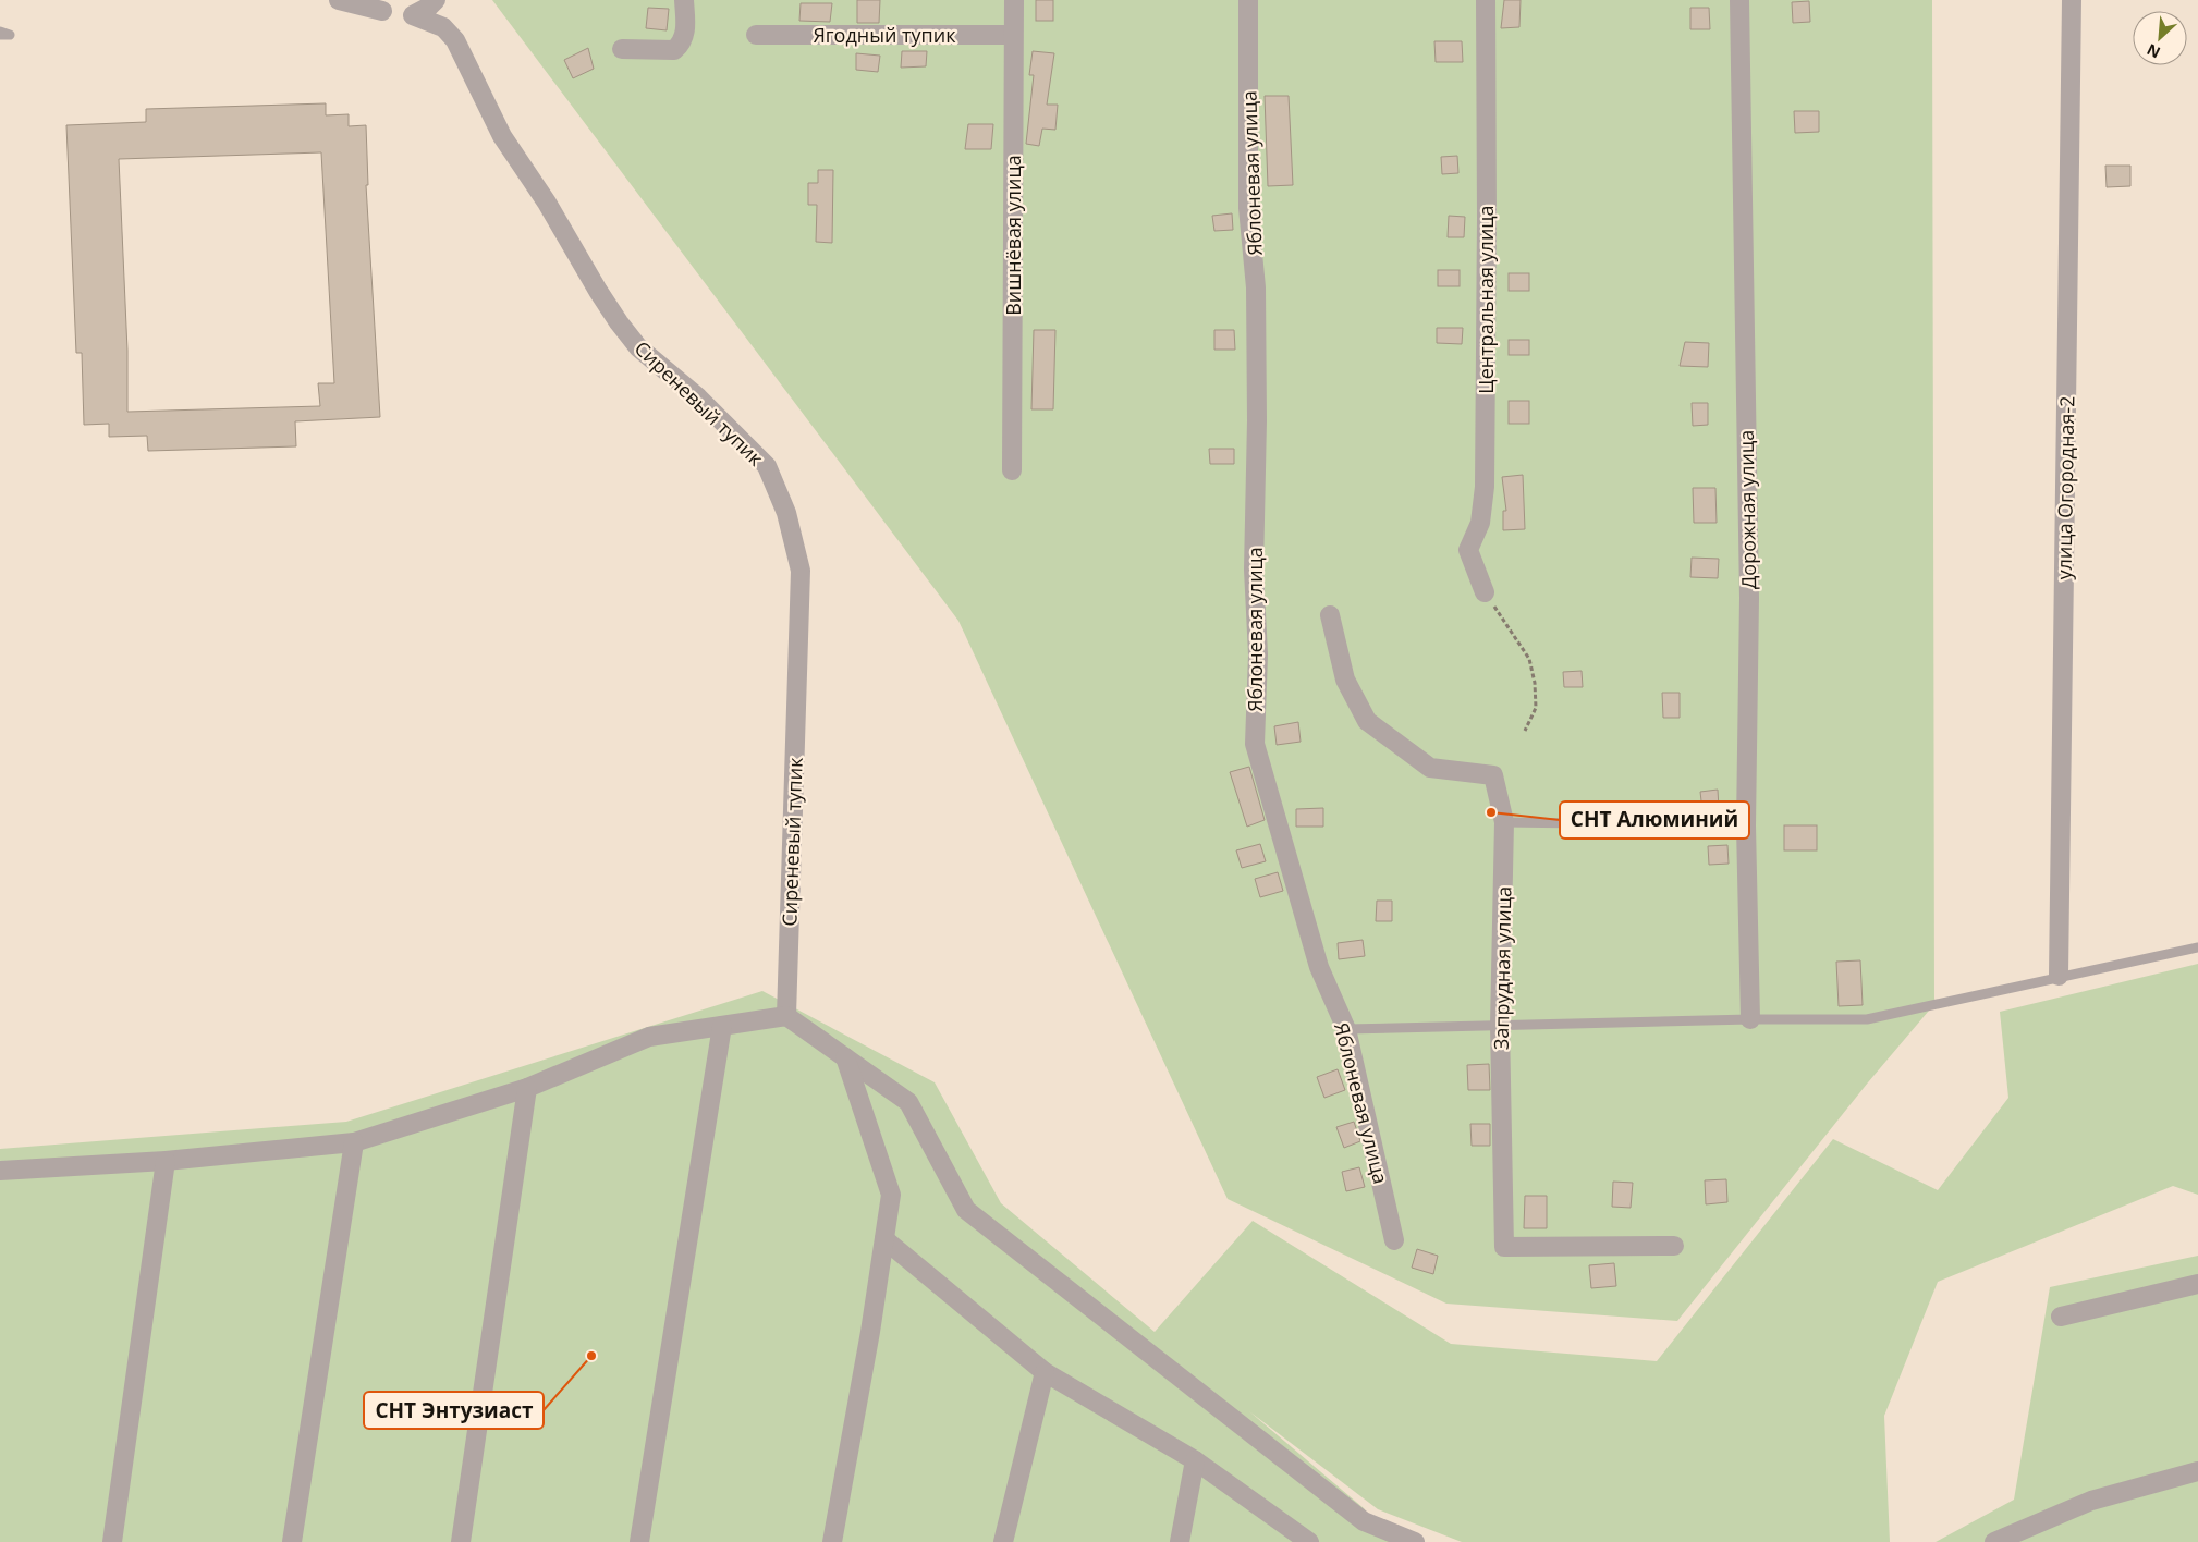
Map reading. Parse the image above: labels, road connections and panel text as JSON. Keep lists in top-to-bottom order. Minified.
{"streets":{"street":["Ягодный тупик","Яблоневая улица","Вишнёвая улица","Центральная улица","Сиреневый тупик","улица Огородная-2","Дорожная улица","Запрудная улица"]},"crossings":[["Ягодный тупик","Вишнёвая улица"]],"places":["СНТ Алюминий","СНТ Энтузиаст"],"north":"bottom left"}
